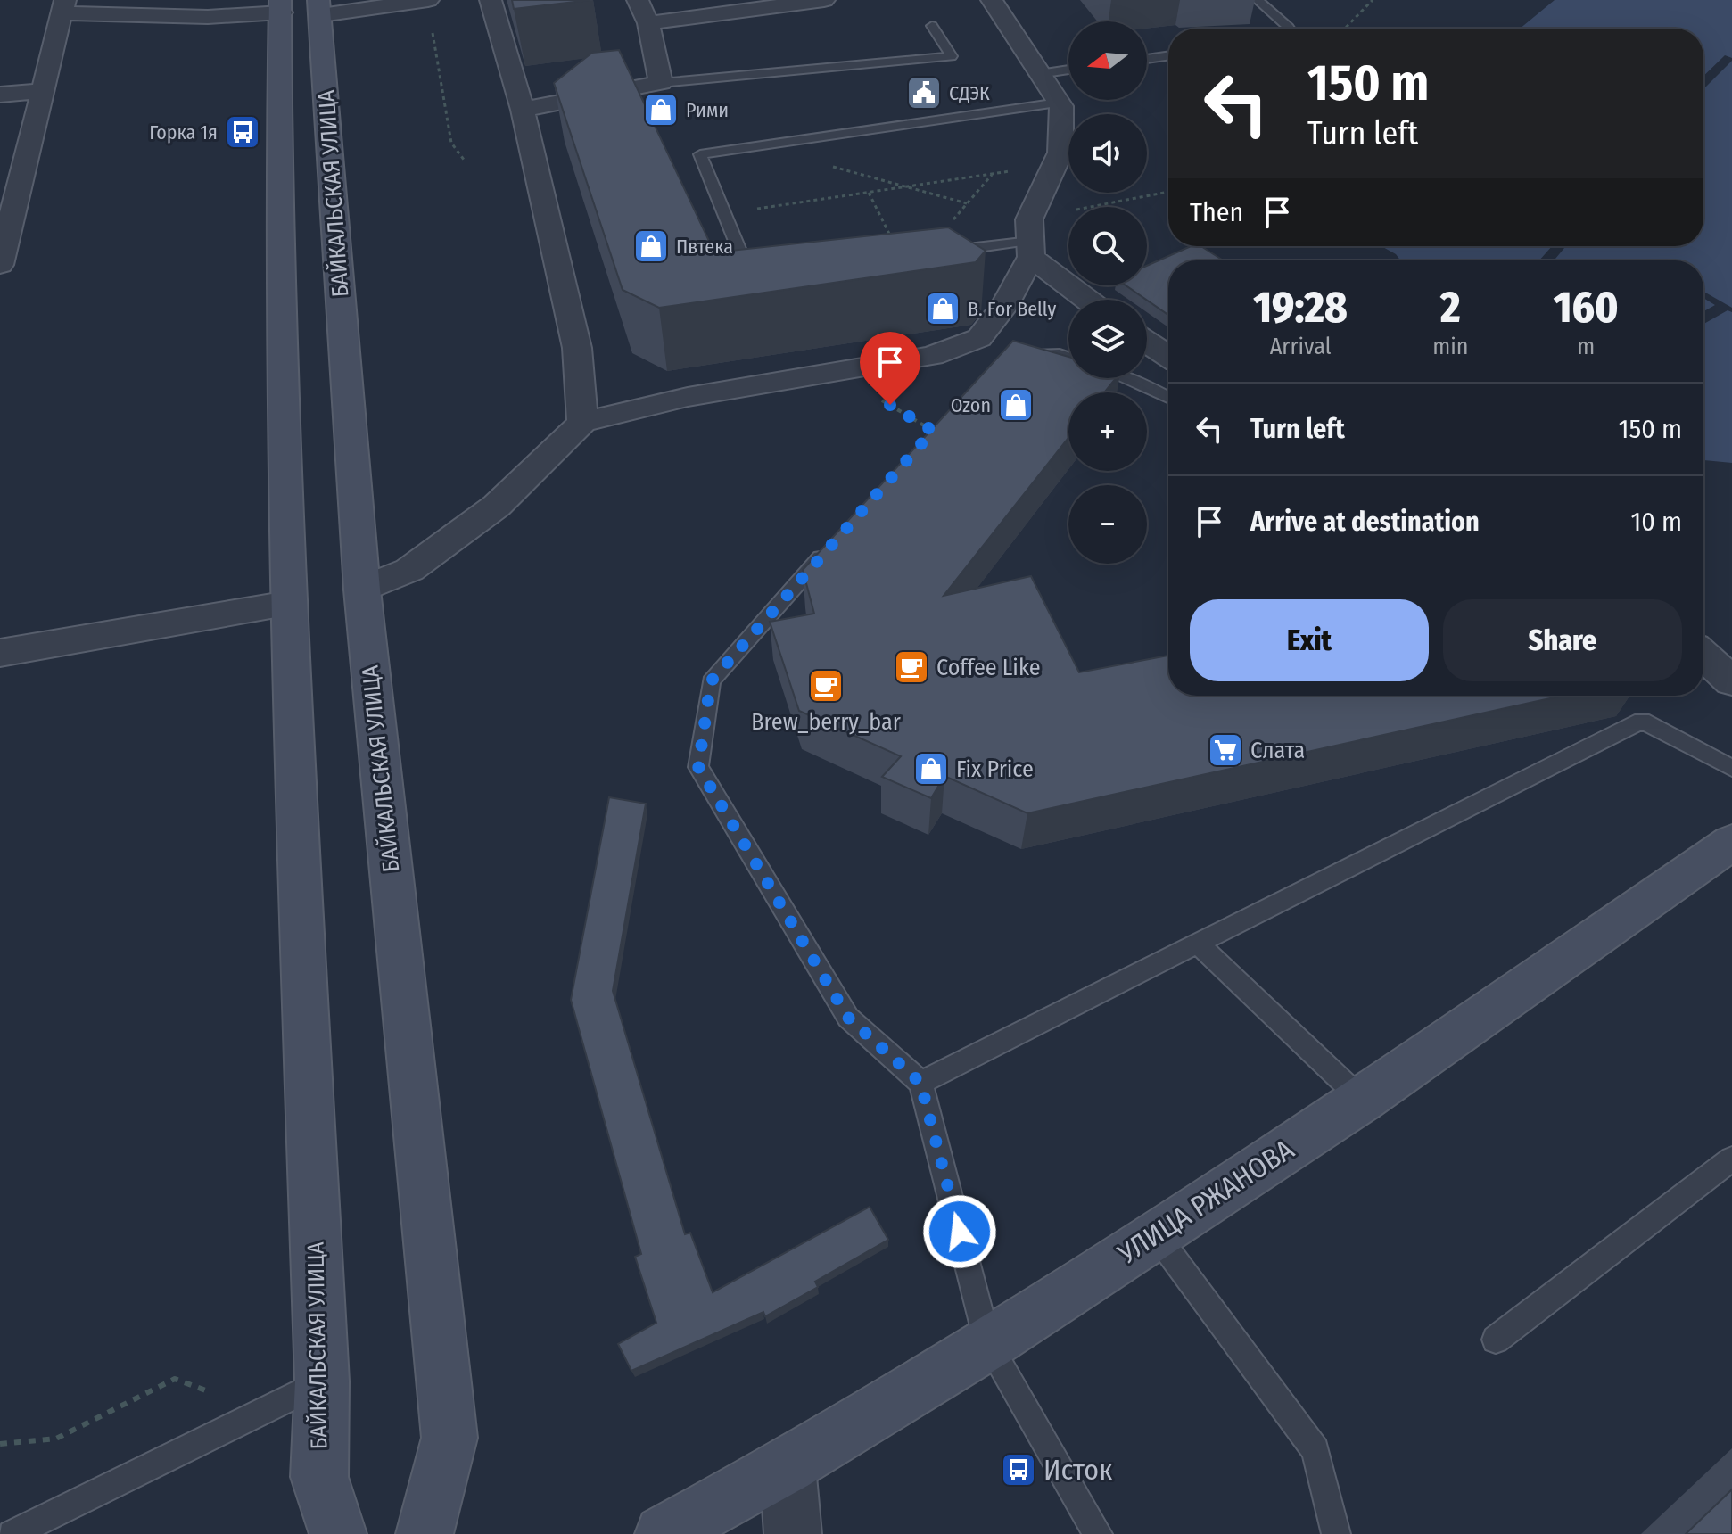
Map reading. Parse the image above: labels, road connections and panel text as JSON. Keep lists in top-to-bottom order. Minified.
{"streets":{"main road":["БАЙКАЛЬСКАЯ УЛИЦА","УЛИЦА РЖАНОВА"]},"places":{"public building":["СДЭК"],"shop":["Рими","Пвтека","B. For Belly","Ozon","Fix Price"],"bus stop":["Горка 1я","Исток"],"cafe":["Coffee Like","Brew_berry_bar"],"supermarket":["Слата"]},"north":"left","page":{"map_buttons":["+","−"],"turn":["150 m","Turn left"],"then":"Then","eta":["19:28","Arrival","2","min","160","m"],"list":[{"name":"Turn left","value":"150 m"},{"name":"Arrive at destination","value":"10 m"}],"buttons":["Exit","Share"]}}
